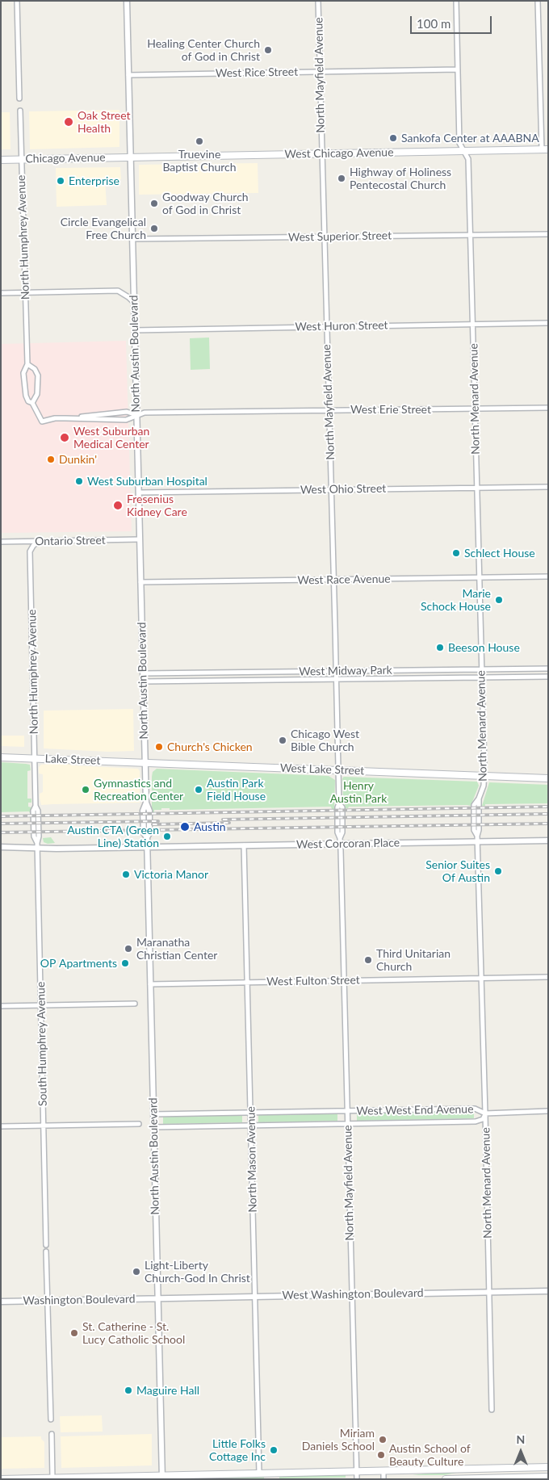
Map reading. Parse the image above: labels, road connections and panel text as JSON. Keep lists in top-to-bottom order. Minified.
{"streets":{"main road":["West Chicago Avenue","Chicago Avenue","Lake Street","West Lake Street"],"street":["West Rice Street","North Mayfield Avenue","West Superior Street","North Humphrey Avenue","West Huron Street","North Austin Boulevard","North Menard Avenue","West Erie Street","West Ohio Street","Ontario Street","West Race Avenue","West Midway Park","West Corcoran Place","West Fulton Street","South Humphrey Avenue","West West End Avenue","North Mason Avenue","West Washington Boulevard","Washington Boulevard"]},"crossings":[["West Rice Street","North Mayfield Avenue"],["West Rice Street","North Austin Boulevard"],["West Rice Street","North Menard Avenue"],["North Mayfield Avenue","West Chicago Avenue"],["North Mayfield Avenue","West Superior Street"],["North Mayfield Avenue","West Huron Street"],["North Mayfield Avenue","West Erie Street"],["North Mayfield Avenue","West Ohio Street"],["North Mayfield Avenue","West Race Avenue"],["North Mayfield Avenue","West Midway Park"],["North Mayfield Avenue","West Lake Street"],["North Mayfield Avenue","West Corcoran Place"],["North Mayfield Avenue","West Fulton Street"],["North Mayfield Avenue","West West End Avenue"],["North Mayfield Avenue","West Washington Boulevard"],["West Chicago Avenue","Chicago Avenue"],["West Chicago Avenue","North Austin Boulevard"],["West Chicago Avenue","North Menard Avenue"],["Chicago Avenue","North Humphrey Avenue"],["Chicago Avenue","North Austin Boulevard"],["West Superior Street","North Austin Boulevard"],["West Superior Street","North Menard Avenue"],["North Humphrey Avenue","Ontario Street"],["North Humphrey Avenue","Lake Street"],["North Humphrey Avenue","West Corcoran Place"],["North Humphrey Avenue","South Humphrey Avenue"],["West Huron Street","North Austin Boulevard"],["West Huron Street","North Menard Avenue"],["North Austin Boulevard","West Erie Street"],["North Austin Boulevard","West Ohio Street"],["North Austin Boulevard","Ontario Street"],["North Austin Boulevard","West Race Avenue"],["North Austin Boulevard","West Midway Park"],["North Austin Boulevard","Lake Street"],["North Austin Boulevard","West Lake Street"],["North Austin Boulevard","West Corcoran Place"],["North Austin Boulevard","West Fulton Street"],["North Austin Boulevard","West West End Avenue"],["North Austin Boulevard","West Washington Boulevard"],["North Austin Boulevard","Washington Boulevard"],["North Menard Avenue","West Erie Street"],["North Menard Avenue","West Ohio Street"],["North Menard Avenue","West Race Avenue"],["North Menard Avenue","West Midway Park"],["North Menard Avenue","West Lake Street"],["North Menard Avenue","West Corcoran Place"],["North Menard Avenue","West Fulton Street"],["North Menard Avenue","West West End Avenue"],["North Menard Avenue","West Washington Boulevard"],["Lake Street","West Lake Street"],["West Corcoran Place","South Humphrey Avenue"],["West Corcoran Place","North Mason Avenue"],["West Fulton Street","North Mason Avenue"],["West West End Avenue","North Mason Avenue"],["North Mason Avenue","West Washington Boulevard"],["West Washington Boulevard","Washington Boulevard"]],"parks":["Henry Austin Park"],"places":["Healing Center Church of God in Christ","Oak Street Health","Sankofa Center at AAABNA","Truevine Baptist Church","Highway of Holiness Pentecostal Church","Enterprise","Goodway Church of God in Christ","Circle Evangelical Free Church","West Suburban Medical Center","Dunkin'","West Suburban Hospital","Fresenius Kidney Care","Schlect House","Marie Schock House","Beeson House","Chicago West Bible Church","Church's Chicken","Gymnastics and Recreation Center","Austin Park Field House","Austin","Austin CTA (Green Line) Station","Senior Suites Of Austin","Victoria Manor","Maranatha Christian Center","Third Unitarian Church","OP Apartments","Light-Liberty Church-God In Christ","St. Catherine - St. Lucy Catholic School","Maguire Hall","Miriam Daniels School","Little Folks Cottage Inc","Austin School of Beauty Culture"],"scale_bar":"100 m","north":"top"}
